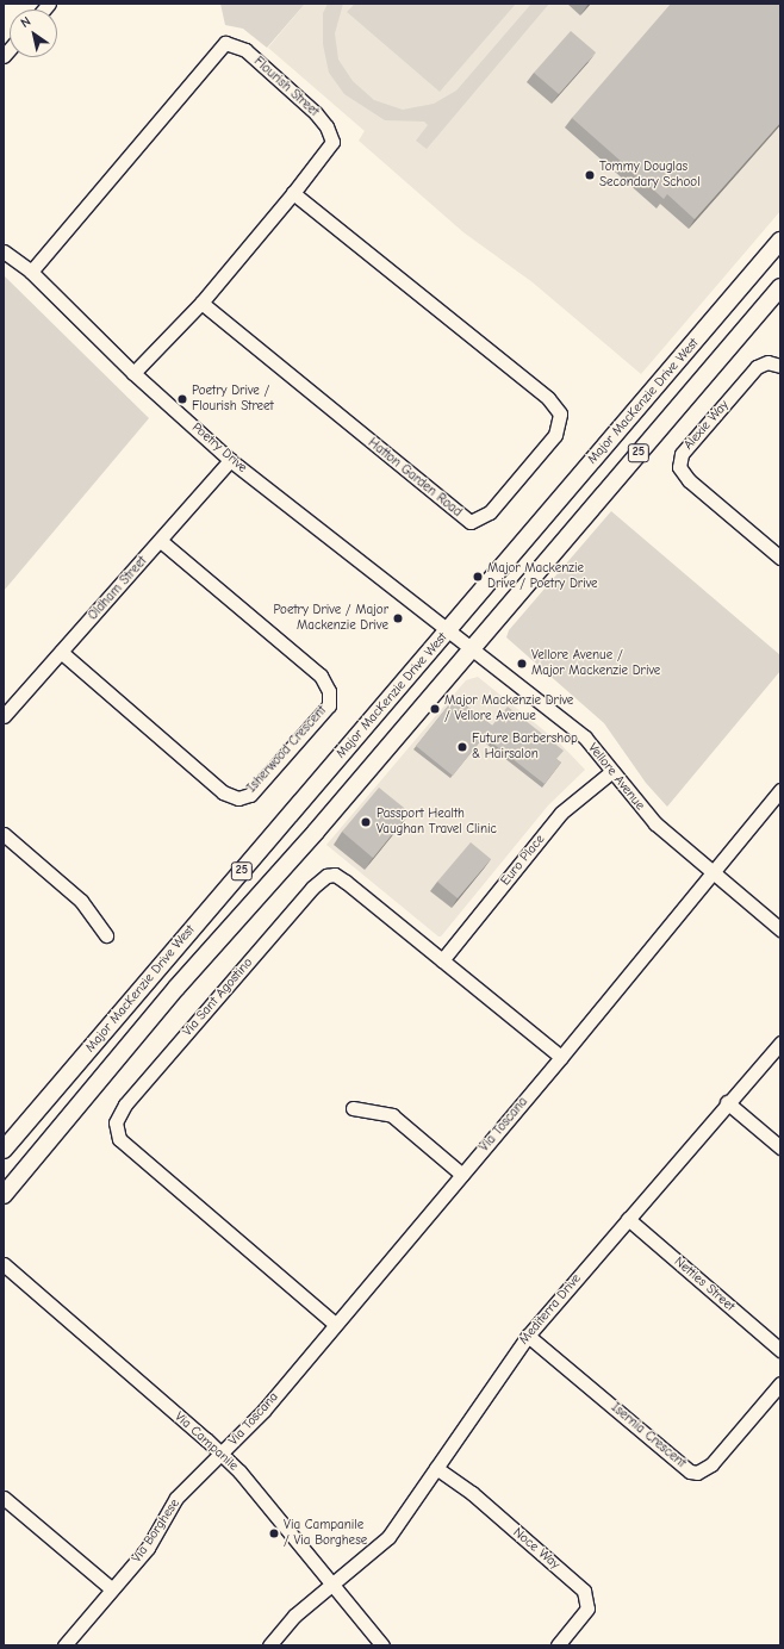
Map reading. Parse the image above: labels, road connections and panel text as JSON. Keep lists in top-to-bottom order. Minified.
{"streets":{"main road":["Major MacKenzie Drive West","25"],"street":["Flourish Street","Alexie Way","Poetry Drive","Hatton Garden Road","Oldham Street","Isherwood Crescent","Vellore Avenue","Euro Place","Via Sant Agostino","Via Toscana","Nettles Street","Mediterra Drive","Isernia Crescent","Via Campanile","Via Borghese","Noce Way"]},"crossings":[["Flourish Street","Poetry Drive"],["Flourish Street","Hatton Garden Road"],["Major MacKenzie Drive West","Poetry Drive"],["Major MacKenzie Drive West","Vellore Avenue"],["Poetry Drive","Oldham Street"],["Poetry Drive","Vellore Avenue"],["Oldham Street","Isherwood Crescent"],["Vellore Avenue","Euro Place"],["Vellore Avenue","Via Toscana"],["Euro Place","Via Sant Agostino"],["Via Sant Agostino","Via Toscana"],["Via Toscana","Via Campanile"],["Via Toscana","Via Borghese"],["Nettles Street","Mediterra Drive"],["Mediterra Drive","Isernia Crescent"],["Mediterra Drive","Via Campanile"],["Mediterra Drive","Noce Way"],["Via Campanile","Via Borghese"]],"places":["Tommy Douglas Secondary School","Poetry Drive / Flourish Street","Major Mackenzie Drive / Poetry Drive","Poetry Drive / Major Mackenzie Drive","Vellore Avenue / Major Mackenzie Drive","Major Mackenzie Drive / Vellore Avenue","Future Barbershop & Hairsalon","Passport Health Vaughan Travel Clinic","Via Campanile / Via Borghese"],"north":"top left"}
